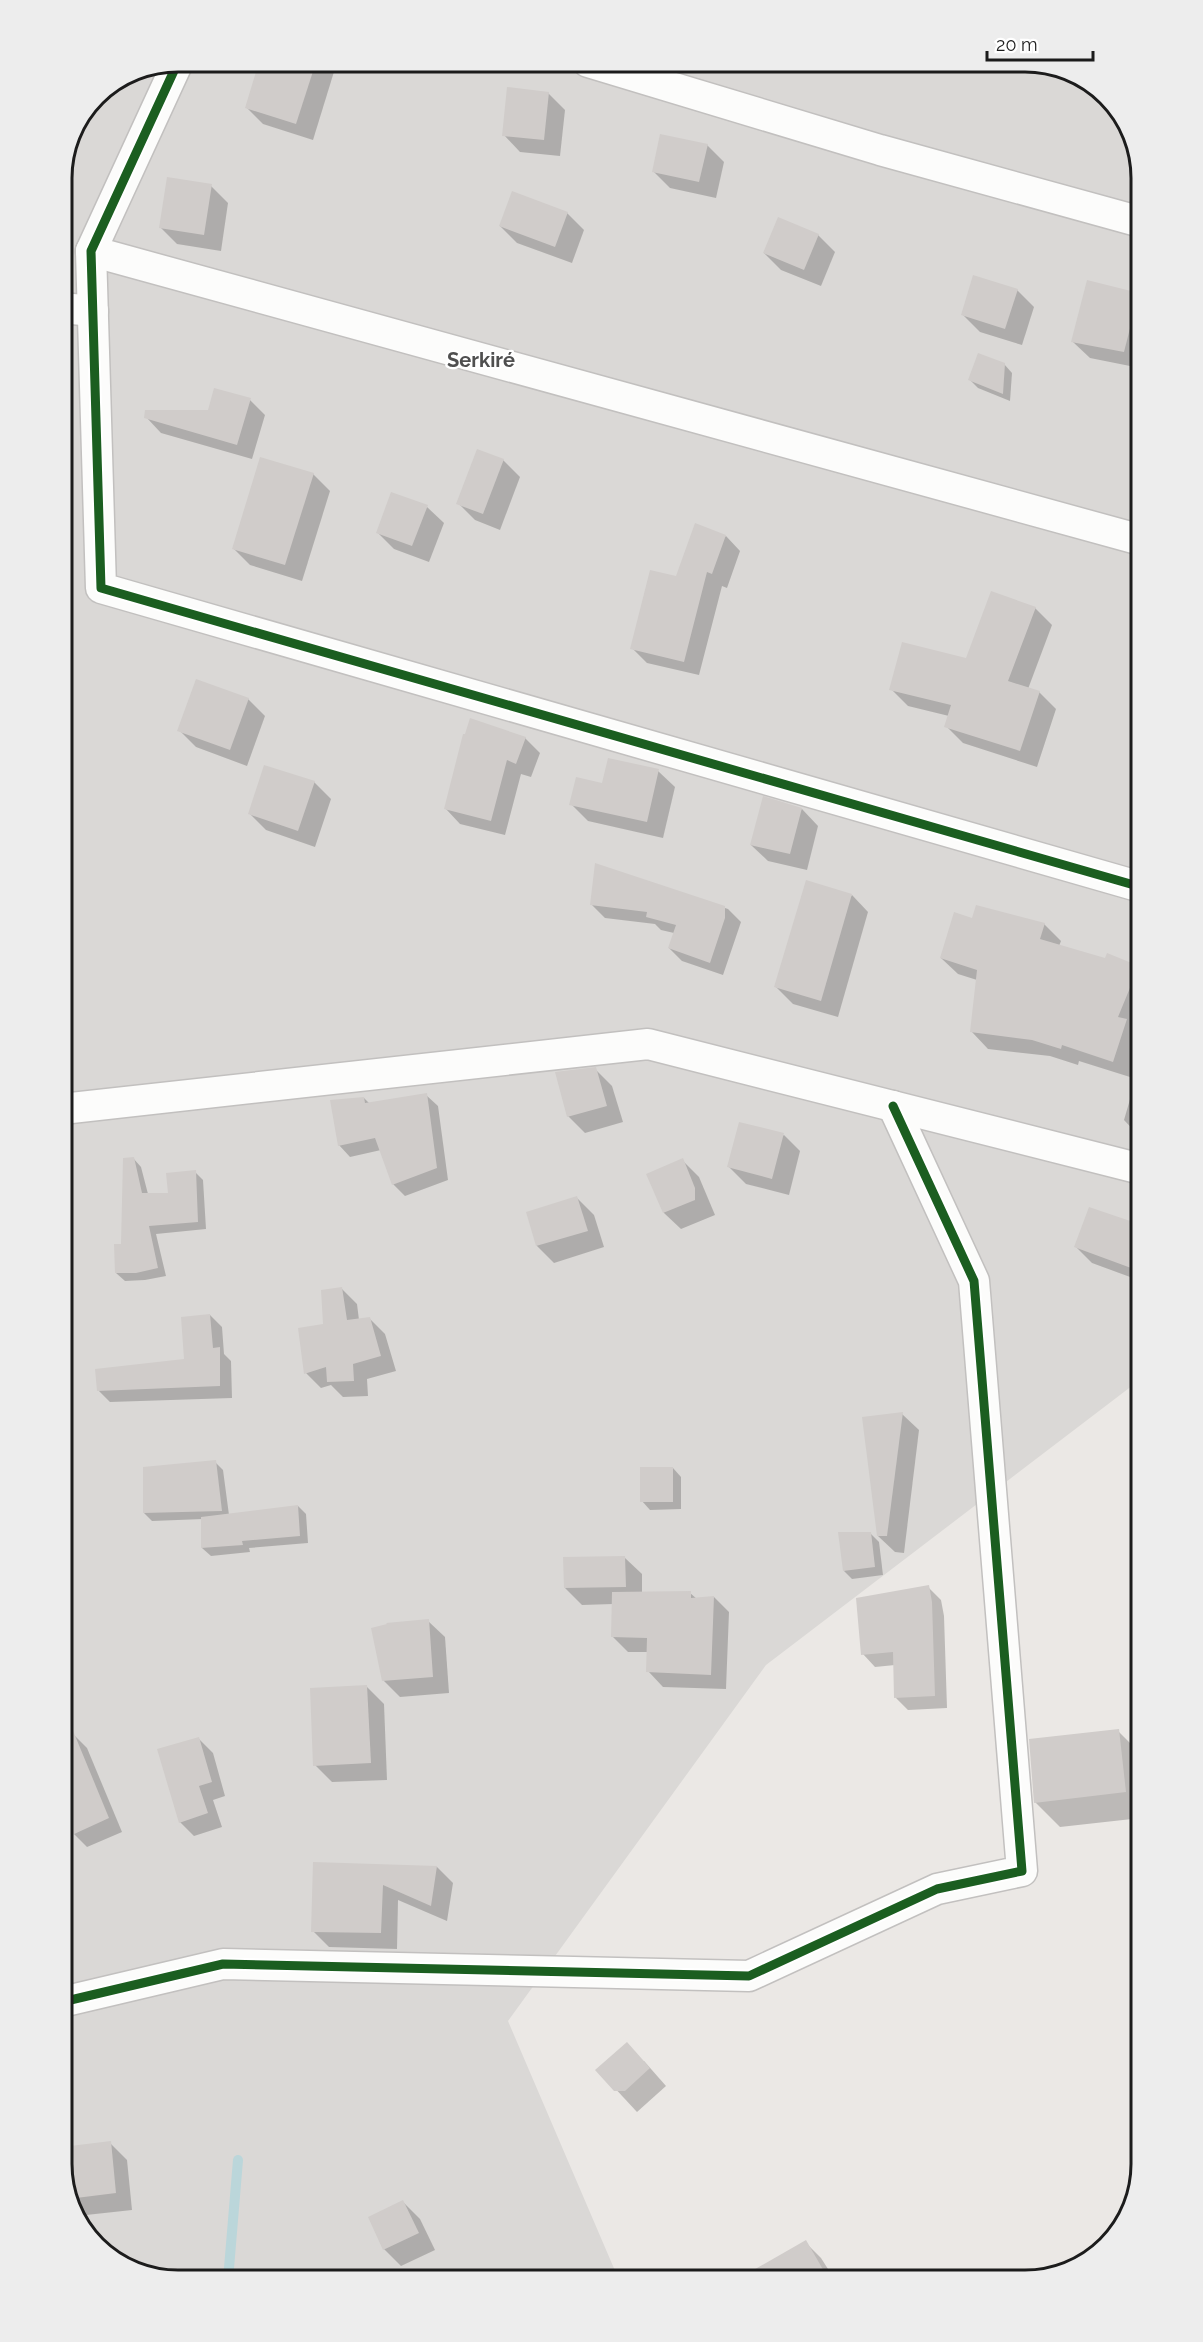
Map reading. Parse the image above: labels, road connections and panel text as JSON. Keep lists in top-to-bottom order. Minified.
{"districts":["Serkiré"],"scale_bar":"20 m"}
